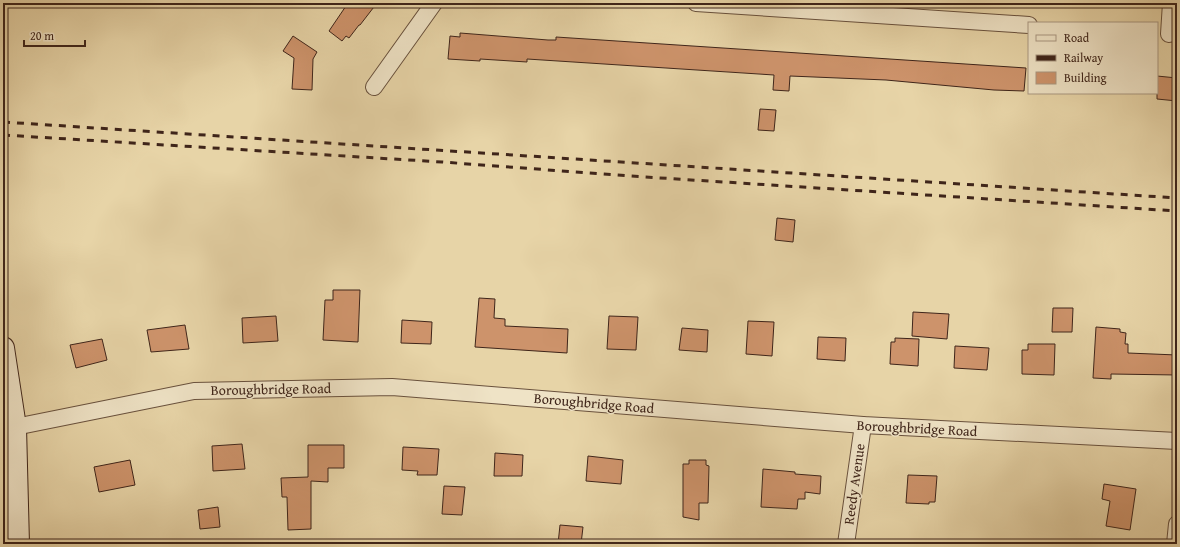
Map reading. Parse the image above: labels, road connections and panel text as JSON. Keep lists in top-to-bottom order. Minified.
{"streets":{"street":["Boroughbridge Road","Reedy Avenue"]},"crossings":[["Boroughbridge Road","Reedy Avenue"]],"legend":["Road","Railway","Building"],"scale_bar":"20 m"}
